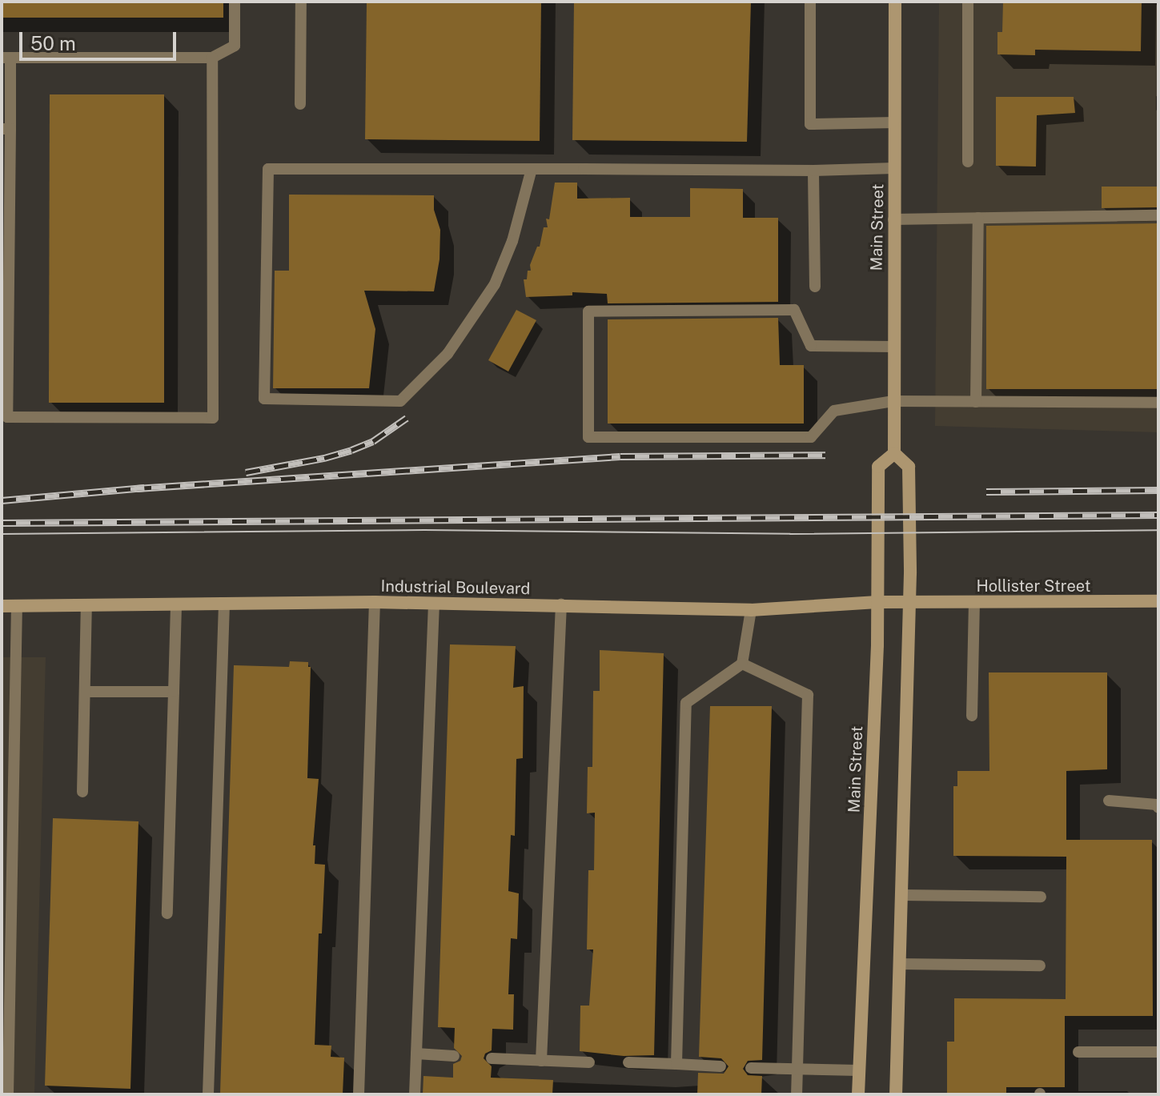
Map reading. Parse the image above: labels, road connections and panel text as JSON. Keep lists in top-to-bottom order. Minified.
{"streets":{"main road":["Main Street","Hollister Street","Industrial Boulevard"]},"crossings":[["Main Street","Hollister Street"],["Main Street","Industrial Boulevard"],["Hollister Street","Industrial Boulevard"]],"scale_bar":"50 m"}
